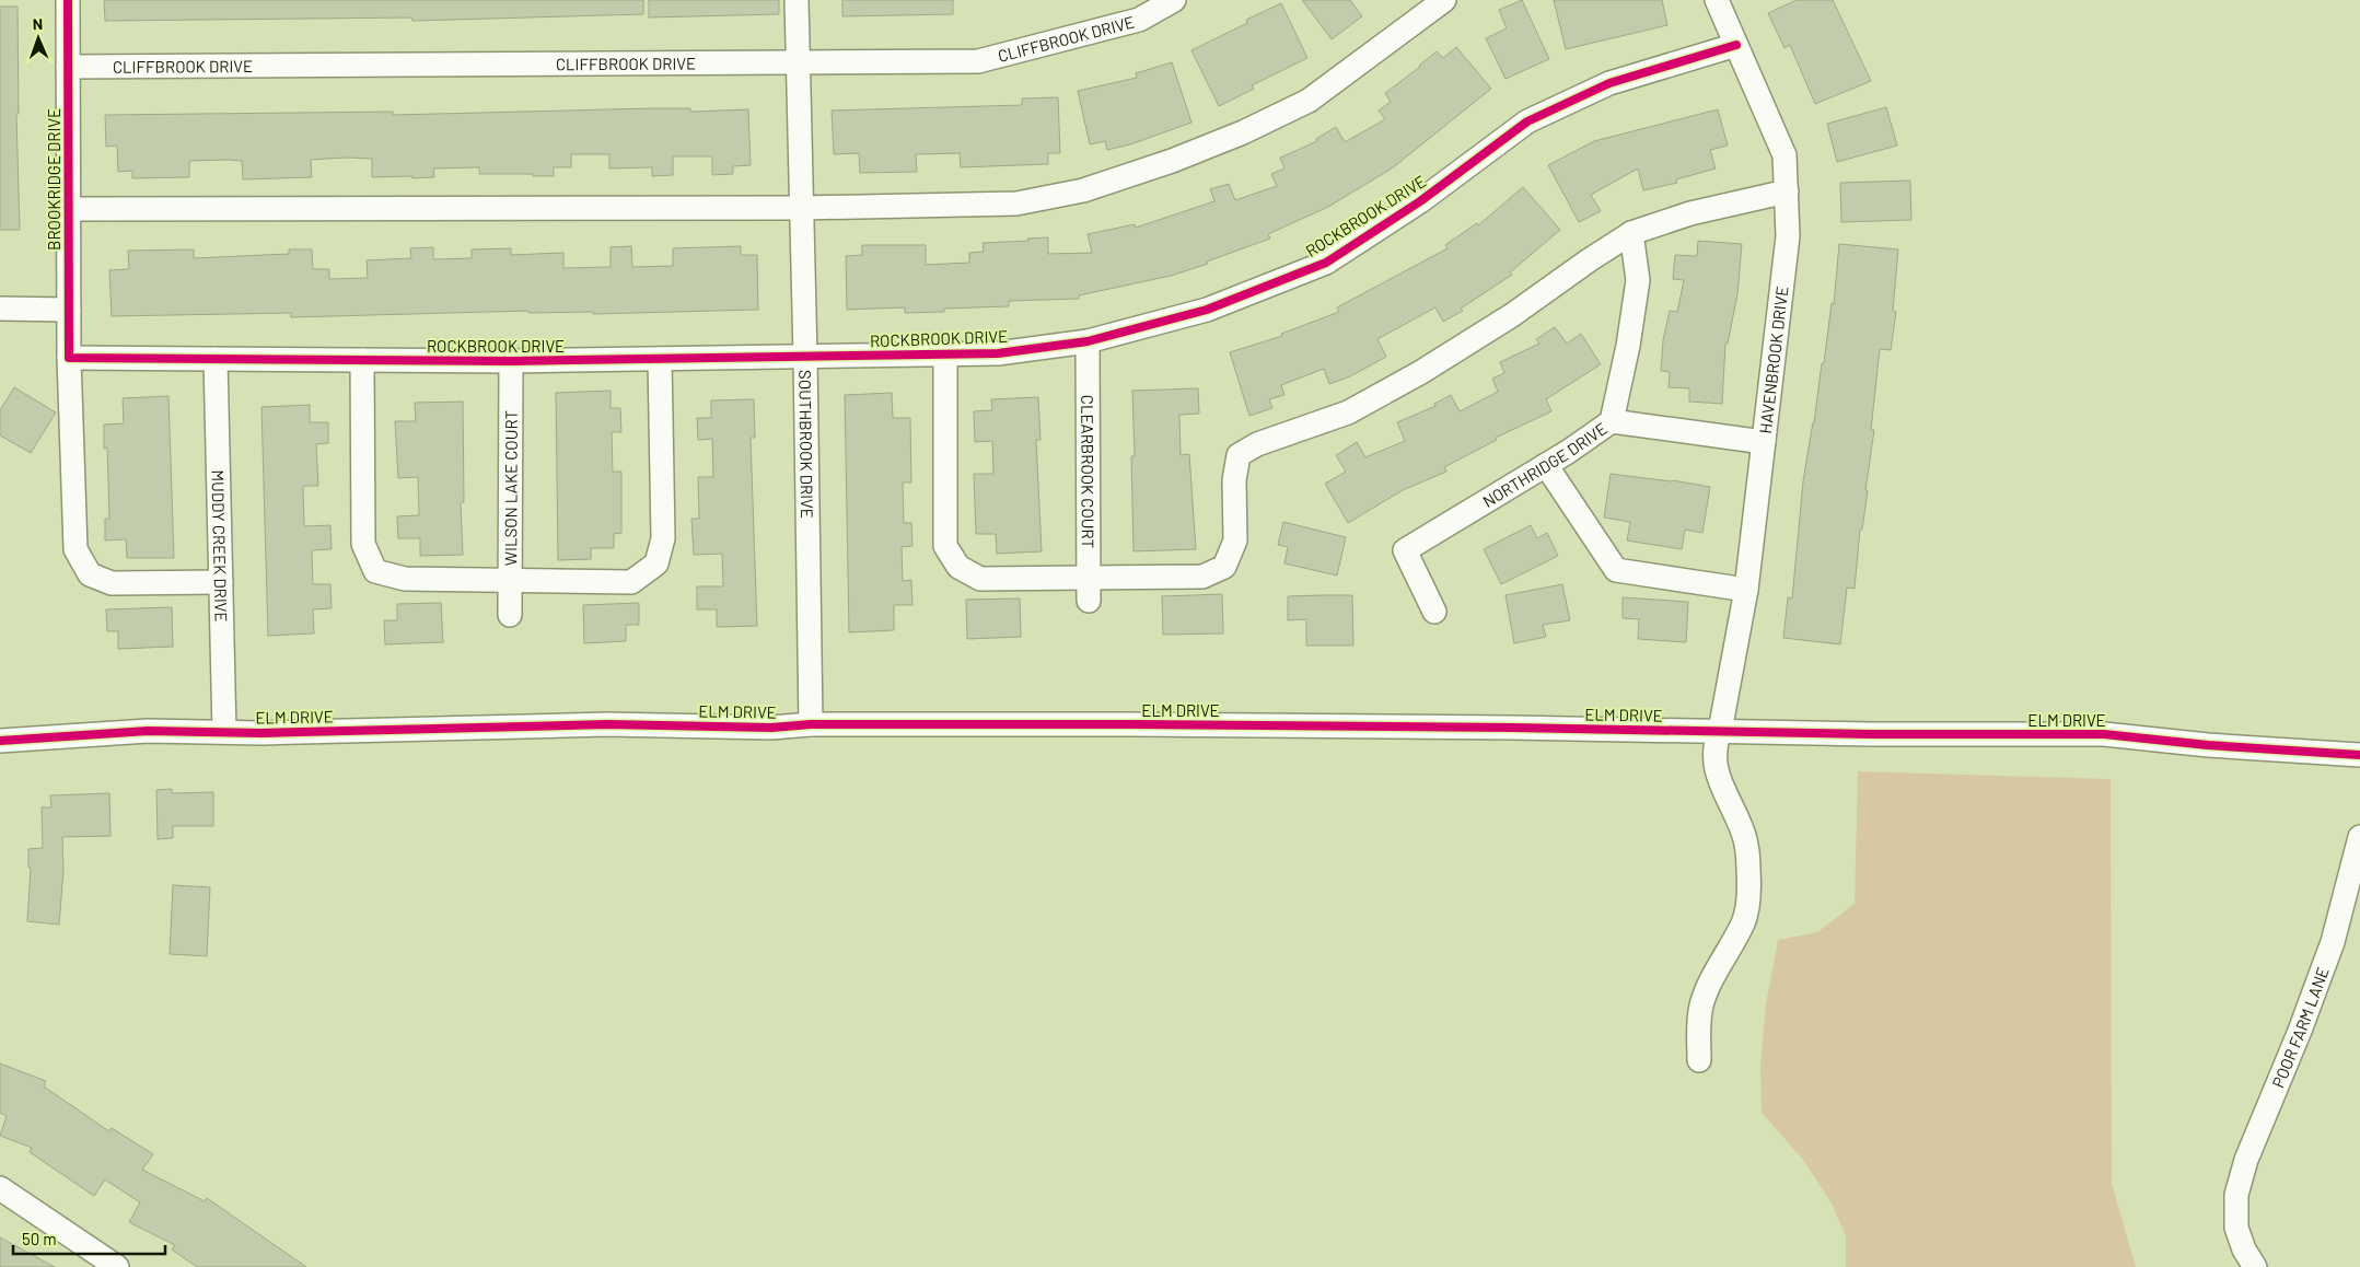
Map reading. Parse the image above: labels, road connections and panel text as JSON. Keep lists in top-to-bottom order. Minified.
{"streets":{"street":["CLIFFBROOK DRIVE","BROOKRIDGE DRIVE","ROCKBROOK DRIVE","HAVENBROOK DRIVE","SOUTHBROOK DRIVE","NORTHRIDGE DRIVE","CLEARBROOK COURT","WILSON LAKE COURT","MUDDY CREEK DRIVE","ELM DRIVE","POOR FARM LANE"]},"crossings":[["CLIFFBROOK DRIVE","BROOKRIDGE DRIVE"],["CLIFFBROOK DRIVE","SOUTHBROOK DRIVE"],["BROOKRIDGE DRIVE","ROCKBROOK DRIVE"],["BROOKRIDGE DRIVE","MUDDY CREEK DRIVE"],["ROCKBROOK DRIVE","HAVENBROOK DRIVE"],["ROCKBROOK DRIVE","SOUTHBROOK DRIVE"],["ROCKBROOK DRIVE","CLEARBROOK COURT"],["ROCKBROOK DRIVE","WILSON LAKE COURT"],["ROCKBROOK DRIVE","MUDDY CREEK DRIVE"],["HAVENBROOK DRIVE","NORTHRIDGE DRIVE"],["HAVENBROOK DRIVE","ELM DRIVE"],["SOUTHBROOK DRIVE","ELM DRIVE"],["MUDDY CREEK DRIVE","ELM DRIVE"]],"scale_bar":"50 m","north":"top"}
